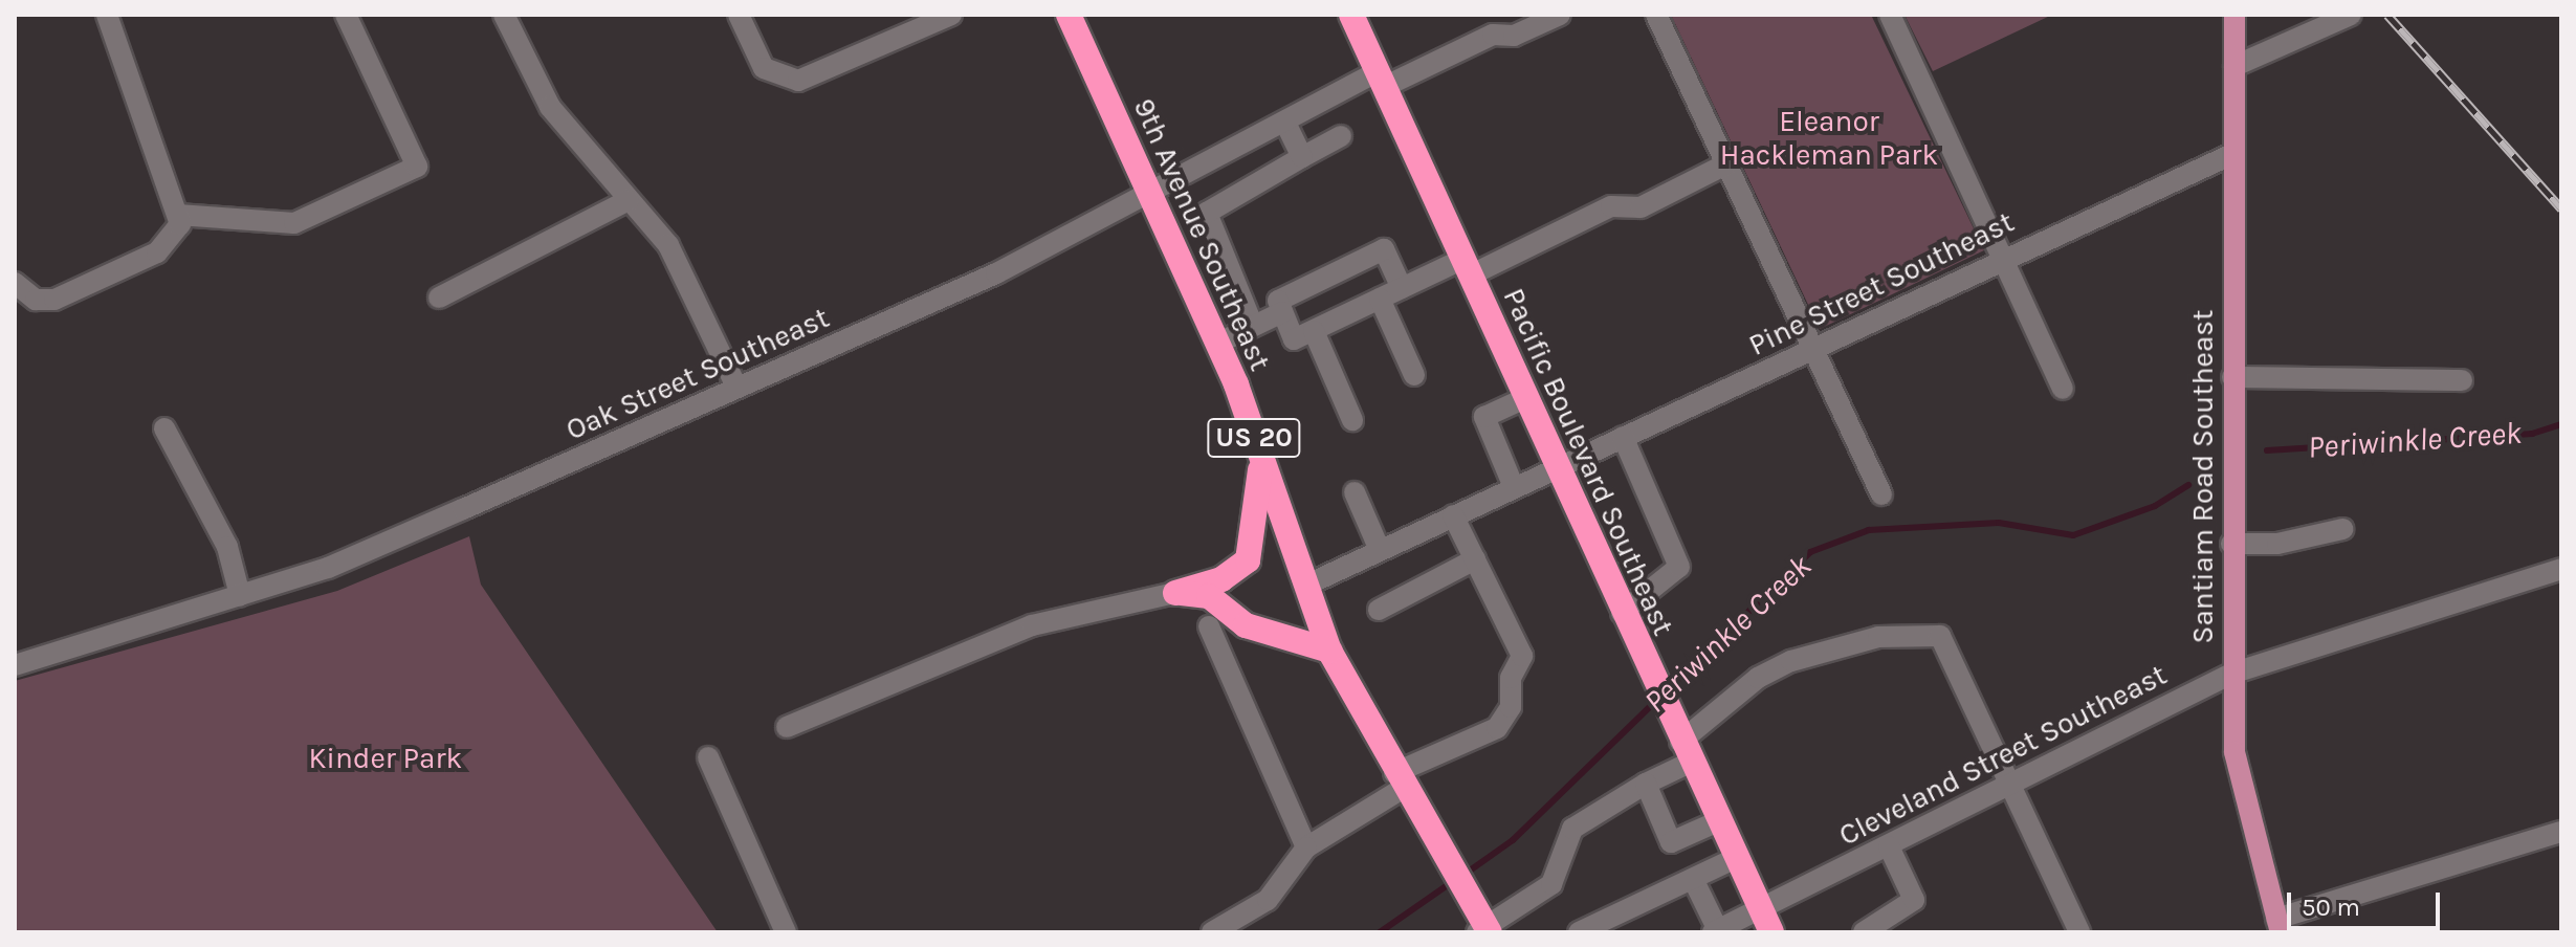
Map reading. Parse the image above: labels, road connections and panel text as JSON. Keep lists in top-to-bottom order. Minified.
{"streets":{"highway":["9th Avenue Southeast","US 20","Pacific Boulevard Southeast"],"main road":["Santiam Road Southeast"],"street":["Pine Street Southeast","Oak Street Southeast","Cleveland Street Southeast"]},"crossings":[["9th Avenue Southeast","Pine Street Southeast"],["9th Avenue Southeast","Oak Street Southeast"],["Pine Street Southeast","Pacific Boulevard Southeast"],["Pine Street Southeast","Santiam Road Southeast"],["Oak Street Southeast","Pacific Boulevard Southeast"],["Pacific Boulevard Southeast","Cleveland Street Southeast"],["Santiam Road Southeast","Cleveland Street Southeast"]],"water":["Periwinkle Creek"],"parks":["Eleanor Hackleman Park","Kinder Park"],"scale_bar":"50 m"}
